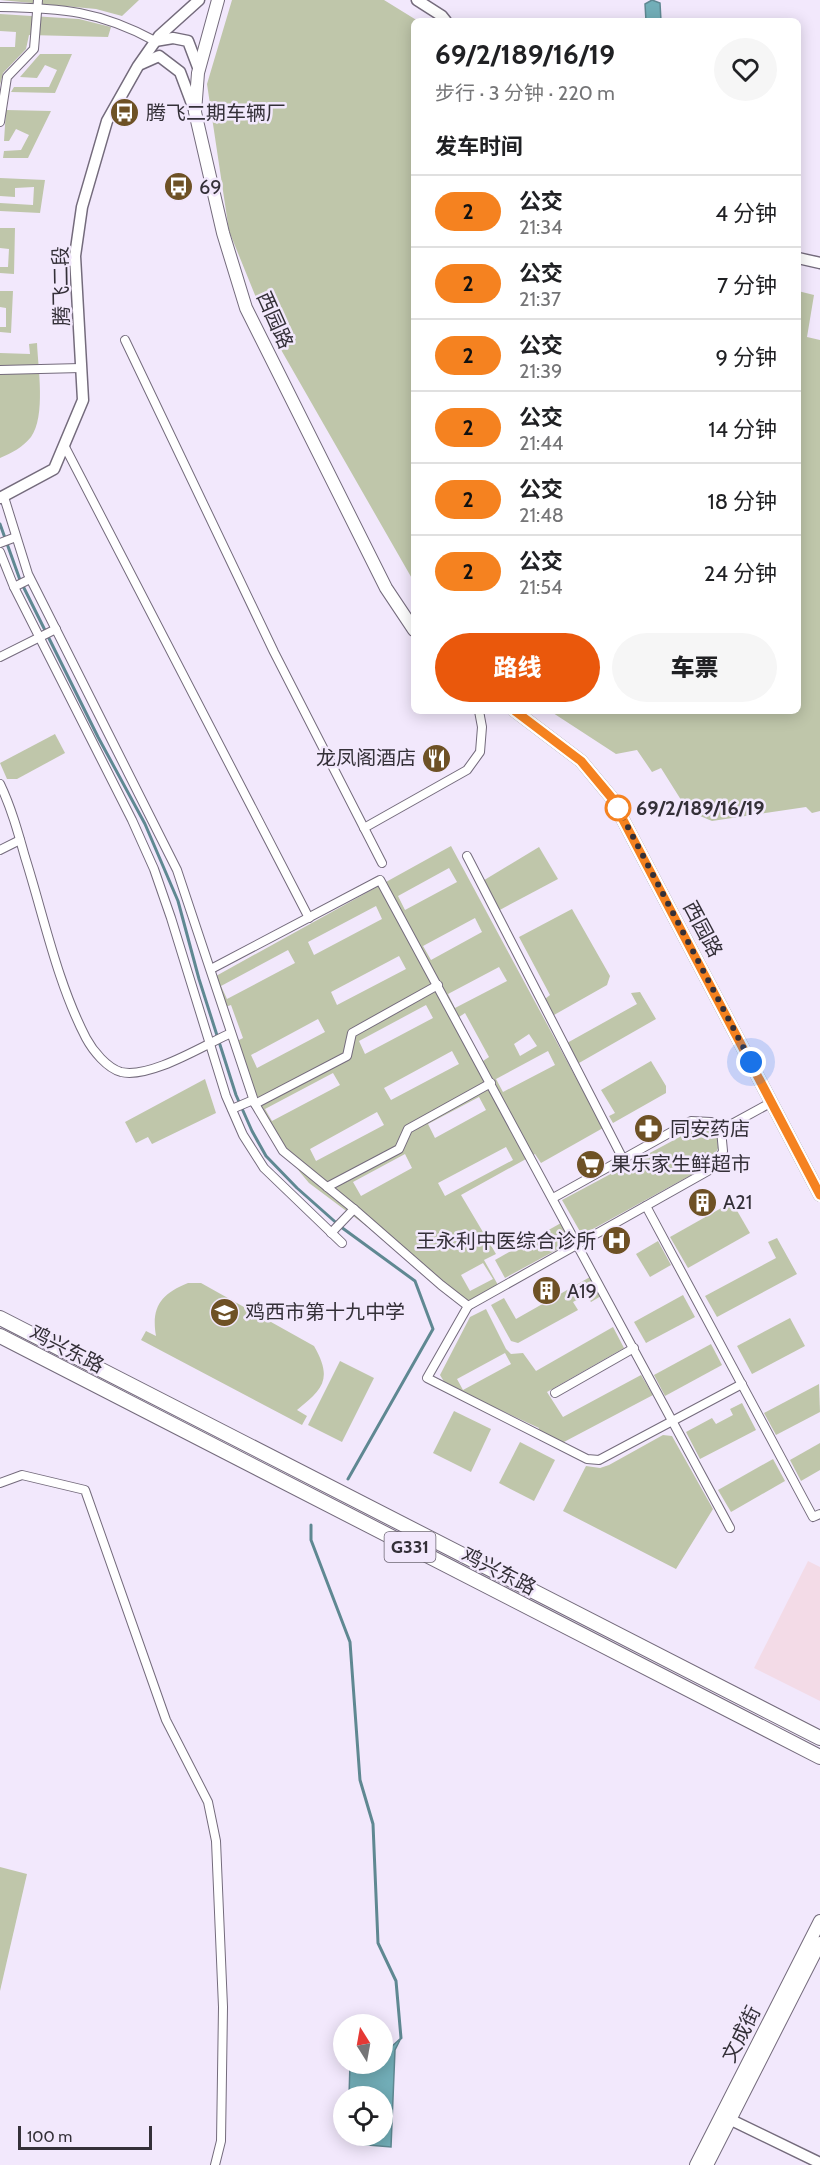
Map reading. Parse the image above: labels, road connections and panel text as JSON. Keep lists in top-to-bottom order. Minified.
{"streets":{"highway":["鸡兴东路","G331"],"main road":["西园路","文成街"],"street":["腾飞二段"]},"places":{"bus stop":["腾飞二期车辆厂","69"],"restaurant":["龙凤阁酒店"],"other":["69/2/189/16/19"],"pharmacy":["同安药店"],"supermarket":["果乐家生鲜超市"],"building":["A21","A19"],"hospital":["王永利中医综合诊所"],"school or university":["鸡西市第十九中学"]},"lines":["bus line 2"],"scale_bar":"100 m","north":"top","page":{"heading":[["69/2/189/16/19","步行 · 3 分钟 · 220 m"],"发车时间"],"list":[{"mark":"2","name":"公交","note":"21:34","value":"4 分钟"},{"mark":"2","name":"公交","note":"21:37","value":"7 分钟"},{"mark":"2","name":"公交","note":"21:39","value":"9 分钟"},{"mark":"2","name":"公交","note":"21:44","value":"14 分钟"},{"mark":"2","name":"公交","note":"21:48","value":"18 分钟"},{"mark":"2","name":"公交","note":"21:54","value":"24 分钟"}],"buttons":["路线","车票"],"scale":"100 m"}}
